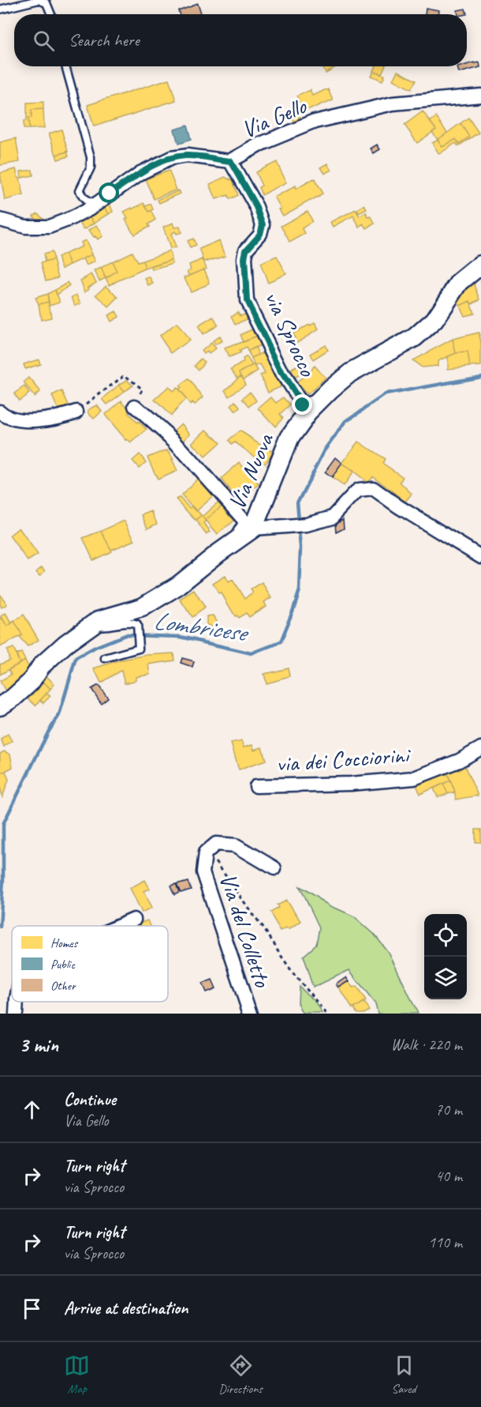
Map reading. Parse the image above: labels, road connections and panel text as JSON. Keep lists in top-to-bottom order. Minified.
{"streets":{"street":["Via Gello","via Sprocco","Via Nuova","via dei Cocciorini","Via del Colletto"]},"crossings":[["Via Gello","via Sprocco"],["via Sprocco","Via Nuova"]],"water":["Lombricese"],"legend":["Homes","Public","Other"],"page":{"search":"Search here","heading":["3 min","Walk · 220 m"],"list":[["Continue","Via Gello","70 m"],["Turn right","via Sprocco","40 m"],["Turn right","via Sprocco","110 m"],"Arrive at destination"],"nav":["Map","Directions","Saved"]}}
